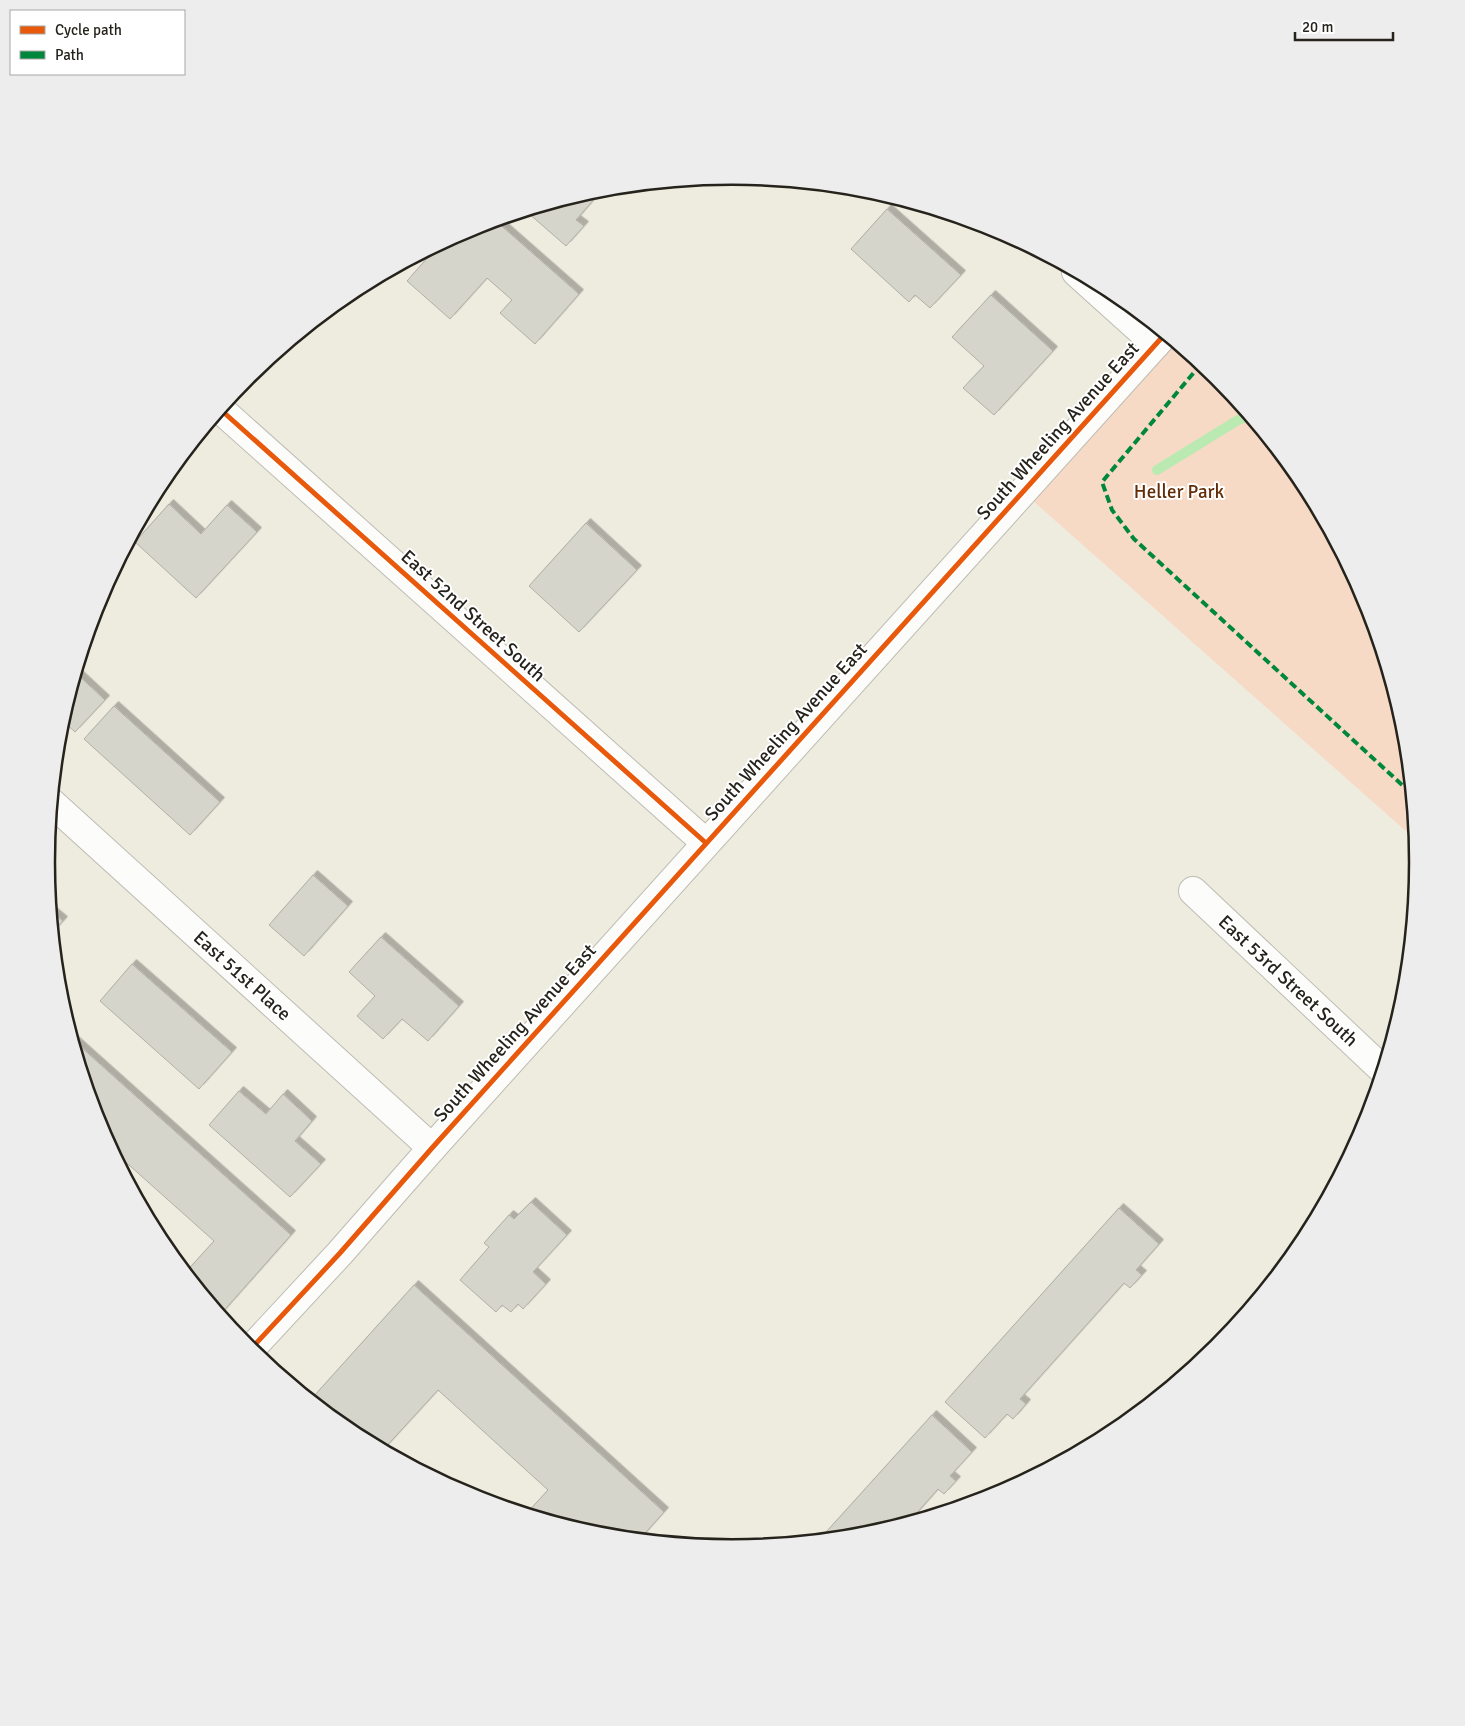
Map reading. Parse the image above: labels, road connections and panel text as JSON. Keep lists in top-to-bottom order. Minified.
{"streets":{"street":["South Wheeling Avenue East","East 52nd Street South","East 51st Place","East 53rd Street South"]},"crossings":[["South Wheeling Avenue East","East 52nd Street South"],["South Wheeling Avenue East","East 51st Place"]],"parks":["Heller Park"],"legend":["Cycle path","Path"],"scale_bar":"20 m"}
